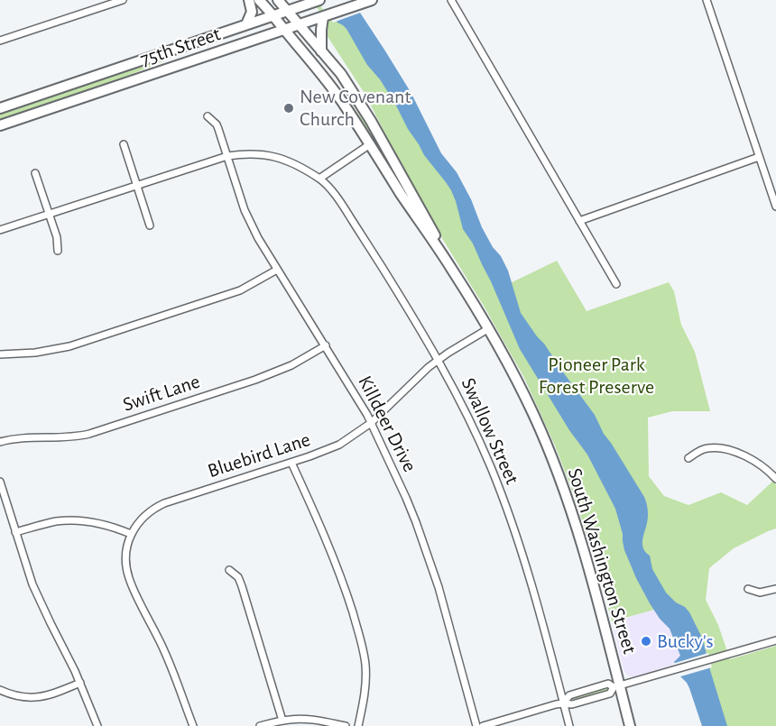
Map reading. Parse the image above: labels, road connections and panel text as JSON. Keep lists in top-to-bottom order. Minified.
{"streets":{"main road":["75th Street","South Washington Street"],"street":["Swift Lane","Killdeer Drive","Swallow Street","Bluebird Lane"]},"crossings":[["75th Street","South Washington Street"],["Swift Lane","Killdeer Drive"],["Killdeer Drive","Swallow Street"],["Killdeer Drive","Bluebird Lane"],["Swallow Street","Bluebird Lane"],["Bluebird Lane","South Washington Street"]],"parks":["Pioneer Park Forest Preserve"],"places":["New Covenant Church","Bucky's"]}
